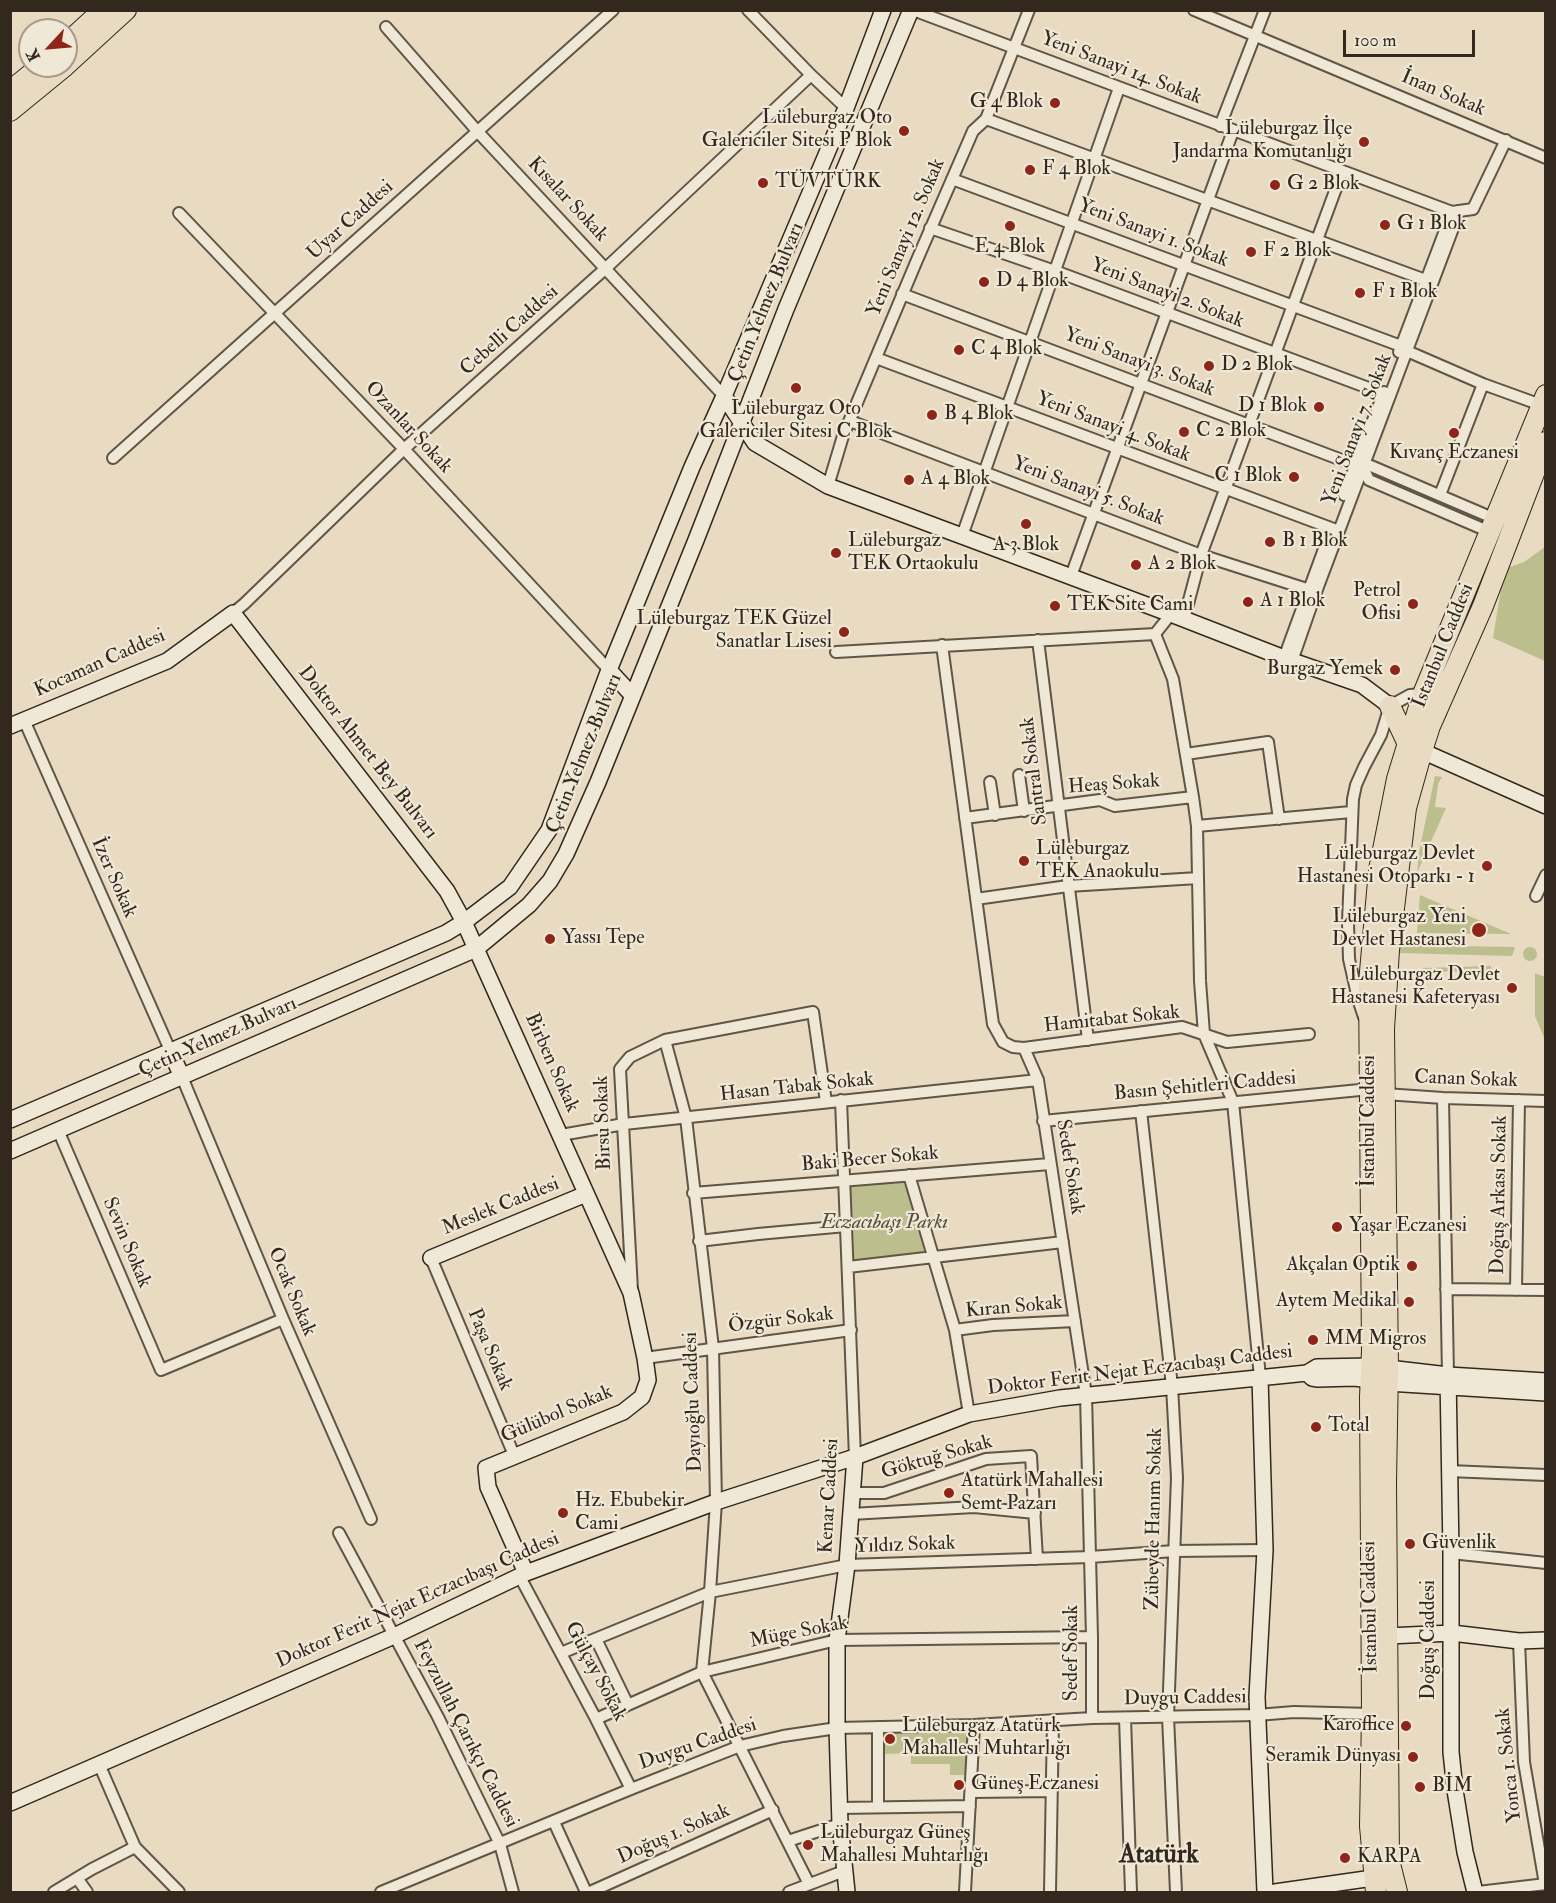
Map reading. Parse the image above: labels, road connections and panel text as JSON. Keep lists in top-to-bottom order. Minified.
{"streets":{"highway":["İstanbul Caddesi"],"street":["Yeni Sanayi 14. Sokak","İnan Sokak","Kısalar Sokak","Uyar Caddesi","Yeni Sanayi 1. Sokak","Yeni Sanayi 12. Sokak","Yeni Sanayi 2. Sokak","Çetin Yelmez Bulvarı","Cebelli Caddesi","Yeni Sanayi 3. Sokak","Ozanlar Sokak","Yeni Sanayi 4. Sokak","Yeni Sanayi 7. Sokak","Yeni Sanayi 5. Sokak","Kocaman Caddesi","Doktor Ahmet Bey Bulvarı","Santral Sokak","Heaş Sokak","İzer Sokak","Hamitabat Sokak","Birben Sokak","Canan Sokak","Basın Şehitleri Caddesi","Hasan Tabak Sokak","Birsu Sokak","Baki Becer Sokak","Sedef Sokak","Doğuş Arkası Sokak","Meslek Caddesi","Sevin Sokak","Ocak Sokak","Kıran Sokak","Özgür Sokak","Paşa Sokak","Doktor Ferit Nejat Eczacıbaşı Caddesi","Dayıoğlu Caddesi","Gülübol Sokak","Göktuğ Sokak","Kenar Caddesi","Zübeyde Hanım Sokak","Yıldız Sokak","Müge Sokak","Doğuş Caddesi","Gülçay Sokak","Duygu Caddesi","Feyzullah Çarıkçı Caddesi","Yonca 1. Sokak","Doğuş 1. Sokak"]},"crossings":[["Yeni Sanayi 14. Sokak","Yeni Sanayi 12. Sokak"],["Yeni Sanayi 14. Sokak","Çetin Yelmez Bulvarı"],["Yeni Sanayi 14. Sokak","Yeni Sanayi 7. Sokak"],["Kısalar Sokak","Uyar Caddesi"],["Kısalar Sokak","Çetin Yelmez Bulvarı"],["Kısalar Sokak","Cebelli Caddesi"],["Uyar Caddesi","Ozanlar Sokak"],["Yeni Sanayi 1. Sokak","Yeni Sanayi 12. Sokak"],["Yeni Sanayi 1. Sokak","Yeni Sanayi 7. Sokak"],["Yeni Sanayi 1. Sokak","İstanbul Caddesi"],["Yeni Sanayi 12. Sokak","Yeni Sanayi 2. Sokak"],["Yeni Sanayi 12. Sokak","Yeni Sanayi 3. Sokak"],["Yeni Sanayi 12. Sokak","Yeni Sanayi 4. Sokak"],["Yeni Sanayi 12. Sokak","Yeni Sanayi 5. Sokak"],["Yeni Sanayi 2. Sokak","Yeni Sanayi 7. Sokak"],["Çetin Yelmez Bulvarı","Ozanlar Sokak"],["Çetin Yelmez Bulvarı","Doktor Ahmet Bey Bulvarı"],["Çetin Yelmez Bulvarı","İzer Sokak"],["Çetin Yelmez Bulvarı","Birben Sokak"],["Çetin Yelmez Bulvarı","Sevin Sokak"],["Çetin Yelmez Bulvarı","Ocak Sokak"],["Cebelli Caddesi","Ozanlar Sokak"],["Cebelli Caddesi","Kocaman Caddesi"],["Cebelli Caddesi","Doktor Ahmet Bey Bulvarı"],["Yeni Sanayi 3. Sokak","Yeni Sanayi 7. Sokak"],["Yeni Sanayi 3. Sokak","İstanbul Caddesi"],["Yeni Sanayi 4. Sokak","Yeni Sanayi 7. Sokak"],["Yeni Sanayi 7. Sokak","Yeni Sanayi 5. Sokak"],["İstanbul Caddesi","Canan Sokak"],["İstanbul Caddesi","Basın Şehitleri Caddesi"],["İstanbul Caddesi","Doktor Ferit Nejat Eczacıbaşı Caddesi"],["İstanbul Caddesi","Duygu Caddesi"],["Kocaman Caddesi","Doktor Ahmet Bey Bulvarı"],["Kocaman Caddesi","İzer Sokak"],["Doktor Ahmet Bey Bulvarı","Birben Sokak"],["Santral Sokak","Heaş Sokak"],["Santral Sokak","Hamitabat Sokak"],["Hamitabat Sokak","Sedef Sokak"],["Birben Sokak","Hasan Tabak Sokak"],["Birben Sokak","Birsu Sokak"],["Birben Sokak","Meslek Caddesi"],["Canan Sokak","Basın Şehitleri Caddesi"],["Canan Sokak","Doğuş Arkası Sokak"],["Canan Sokak","Doğuş Caddesi"],["Basın Şehitleri Caddesi","Sedef Sokak"],["Basın Şehitleri Caddesi","Zübeyde Hanım Sokak"],["Hasan Tabak Sokak","Birsu Sokak"],["Hasan Tabak Sokak","Sedef Sokak"],["Hasan Tabak Sokak","Dayıoğlu Caddesi"],["Hasan Tabak Sokak","Kenar Caddesi"],["Birsu Sokak","Özgür Sokak"],["Birsu Sokak","Dayıoğlu Caddesi"],["Birsu Sokak","Gülübol Sokak"],["Baki Becer Sokak","Sedef Sokak"],["Baki Becer Sokak","Dayıoğlu Caddesi"],["Baki Becer Sokak","Kenar Caddesi"],["Sedef Sokak","Kıran Sokak"],["Sedef Sokak","Doktor Ferit Nejat Eczacıbaşı Caddesi"],["Sedef Sokak","Yıldız Sokak"],["Sedef Sokak","Müge Sokak"],["Sedef Sokak","Duygu Caddesi"],["Meslek Caddesi","Paşa Sokak"],["Sevin Sokak","Ocak Sokak"],["Özgür Sokak","Dayıoğlu Caddesi"],["Özgür Sokak","Kenar Caddesi"],["Paşa Sokak","Gülübol Sokak"],["Doktor Ferit Nejat Eczacıbaşı Caddesi","Dayıoğlu Caddesi"],["Doktor Ferit Nejat Eczacıbaşı Caddesi","Kenar Caddesi"],["Doktor Ferit Nejat Eczacıbaşı Caddesi","Zübeyde Hanım Sokak"],["Doktor Ferit Nejat Eczacıbaşı Caddesi","Doğuş Caddesi"],["Doktor Ferit Nejat Eczacıbaşı Caddesi","Gülçay Sokak"],["Doktor Ferit Nejat Eczacıbaşı Caddesi","Feyzullah Çarıkçı Caddesi"],["Dayıoğlu Caddesi","Yıldız Sokak"],["Dayıoğlu Caddesi","Müge Sokak"],["Gülübol Sokak","Gülçay Sokak"],["Göktuğ Sokak","Kenar Caddesi"],["Kenar Caddesi","Yıldız Sokak"],["Kenar Caddesi","Müge Sokak"],["Kenar Caddesi","Duygu Caddesi"],["Zübeyde Hanım Sokak","Yıldız Sokak"],["Zübeyde Hanım Sokak","Duygu Caddesi"],["Yıldız Sokak","Gülçay Sokak"],["Müge Sokak","Gülçay Sokak"],["Gülçay Sokak","Duygu Caddesi"],["Duygu Caddesi","Feyzullah Çarıkçı Caddesi"]],"districts":["Atatürk"],"parks":["Eczacıbaşı Parkı"],"places":["G 4 Blok","Lüleburgaz Oto Galericiler Sitesi P Blok","Lüleburgaz İlçe Jandarma Komutanlığı","F 4 Blok","TÜVTÜRK","G 2 Blok","G 1 Blok","E 4 Blok","F 2 Blok","D 4 Blok","F 1 Blok","C 4 Blok","D 2 Blok","Lüleburgaz Oto Galericiler Sitesi C Blok","D 1 Blok","B 4 Blok","C 2 Blok","Kıvanç Eczanesi","C 1 Blok","A 4 Blok","A 3 Blok","B 1 Blok","Lüleburgaz TEK Ortaokulu","A 2 Blok","A 1 Blok","Petrol Ofisi","TEK Site Cami","Lüleburgaz TEK Güzel Sanatlar Lisesi","Burgaz Yemek","Lüleburgaz TEK Anaokulu","Lüleburgaz Devlet Hastanesi Otoparkı - 1","Lüleburgaz Yeni Devlet Hastanesi","Yassı Tepe","Lüleburgaz Devlet Hastanesi Kafeteryası","Yaşar Eczanesi","Akçalan Optik","Aytem Medikal","MM Migros","Total","Atatürk Mahallesi Semt Pazarı","Hz. Ebubekir Cami","Güvenlik","Karoffice","Lüleburgaz Atatürk Mahallesi Muhtarlığı","Seramik Dünyası","Güneş Eczanesi","BİM","Lüleburgaz Güneş Mahallesi Muhtarlığı","KARPA"],"scale_bar":"100 m","north":"bottom left"}
